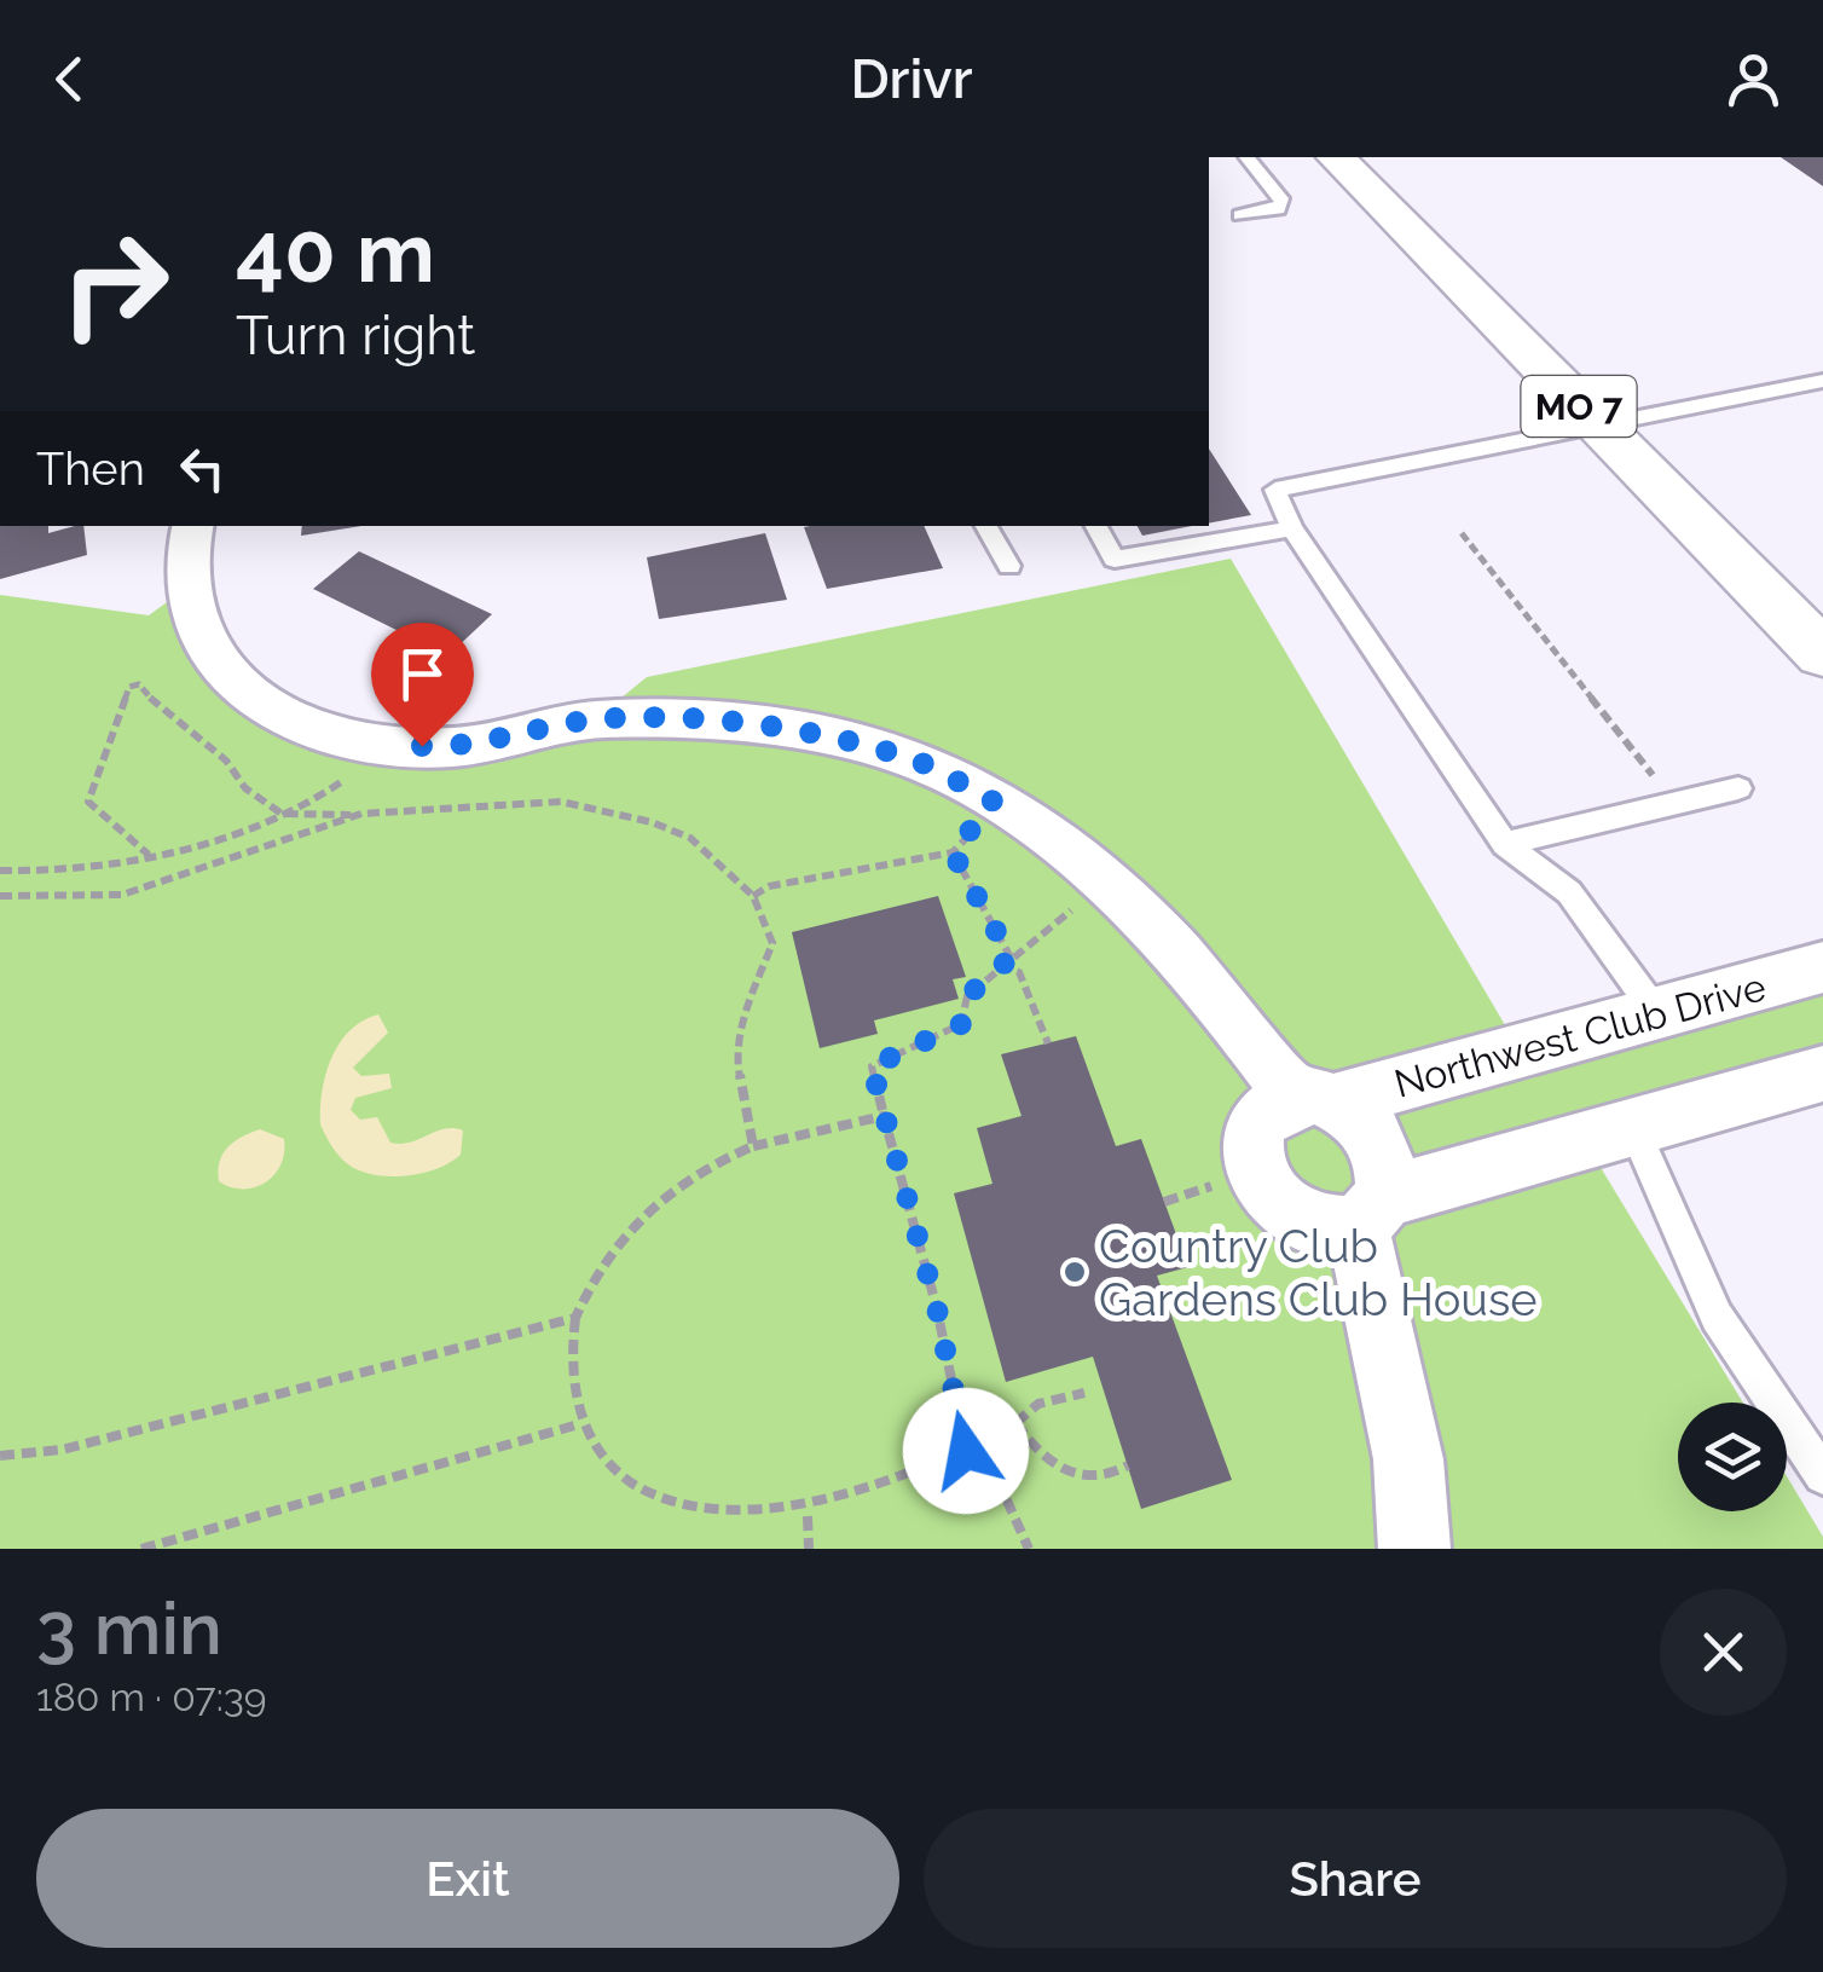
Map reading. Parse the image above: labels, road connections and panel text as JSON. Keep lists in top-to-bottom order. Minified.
{"streets":{"main road":["MO 7"],"street":["Northwest Club Drive"]},"places":["Country Club Gardens Club House"],"page":{"header":"Drivr","turn":["40 m","Turn right"],"then":"Then","heading":["3 min","180 m · 07:39"],"buttons":["Exit","Share"]}}
